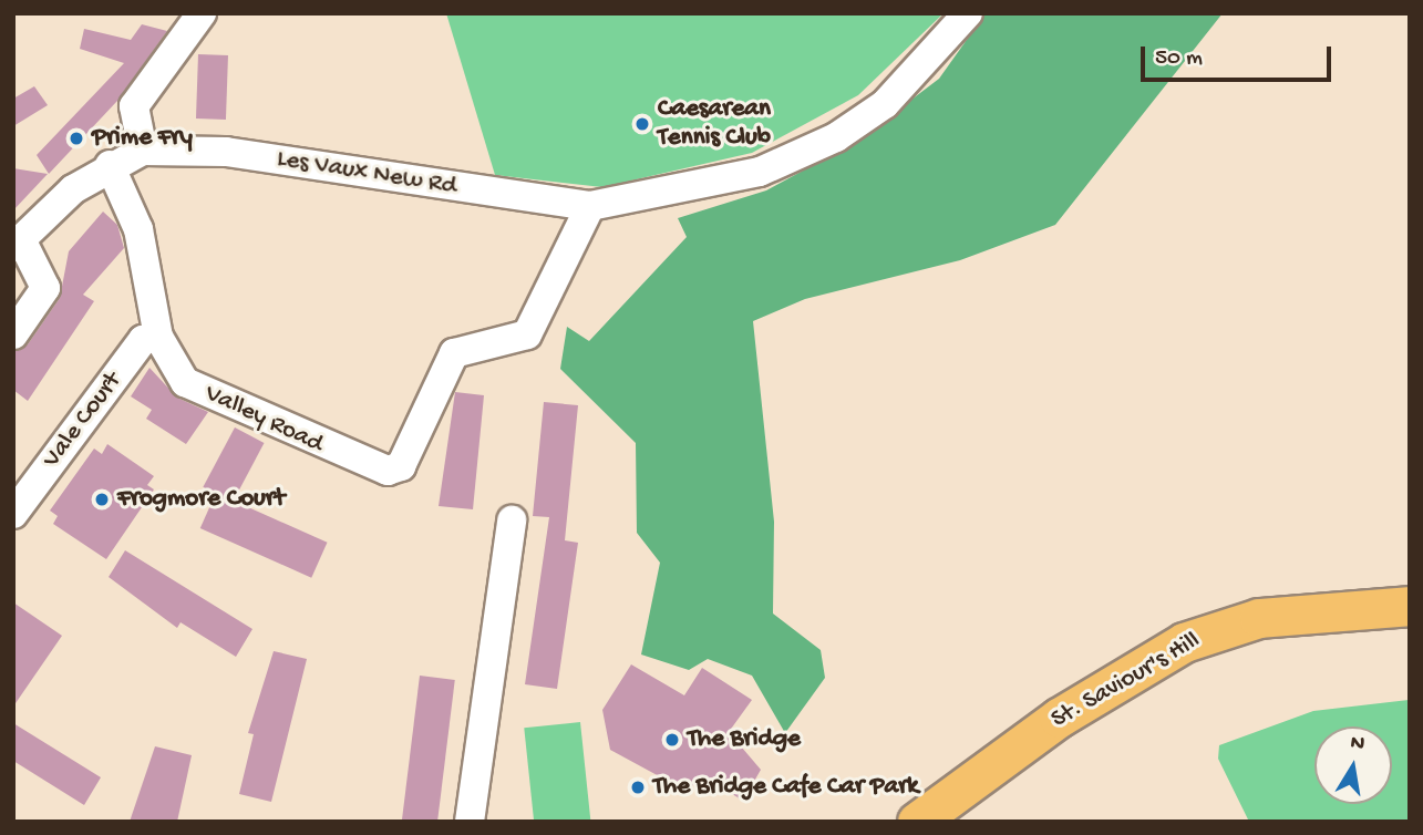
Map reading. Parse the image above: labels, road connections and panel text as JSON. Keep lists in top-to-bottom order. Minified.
{"streets":{"main road":["St. Saviour's Hill"],"street":["Les Vaux New Rd","Valley Road","Vale Court"]},"crossings":[["Les Vaux New Rd","Valley Road"],["Valley Road","Vale Court"]],"places":["Caesarean Tennis Club","Prime Fry","Frogmore Court","The Bridge","The Bridge Cafe Car Park"],"scale_bar":"50 m","north":"top"}
